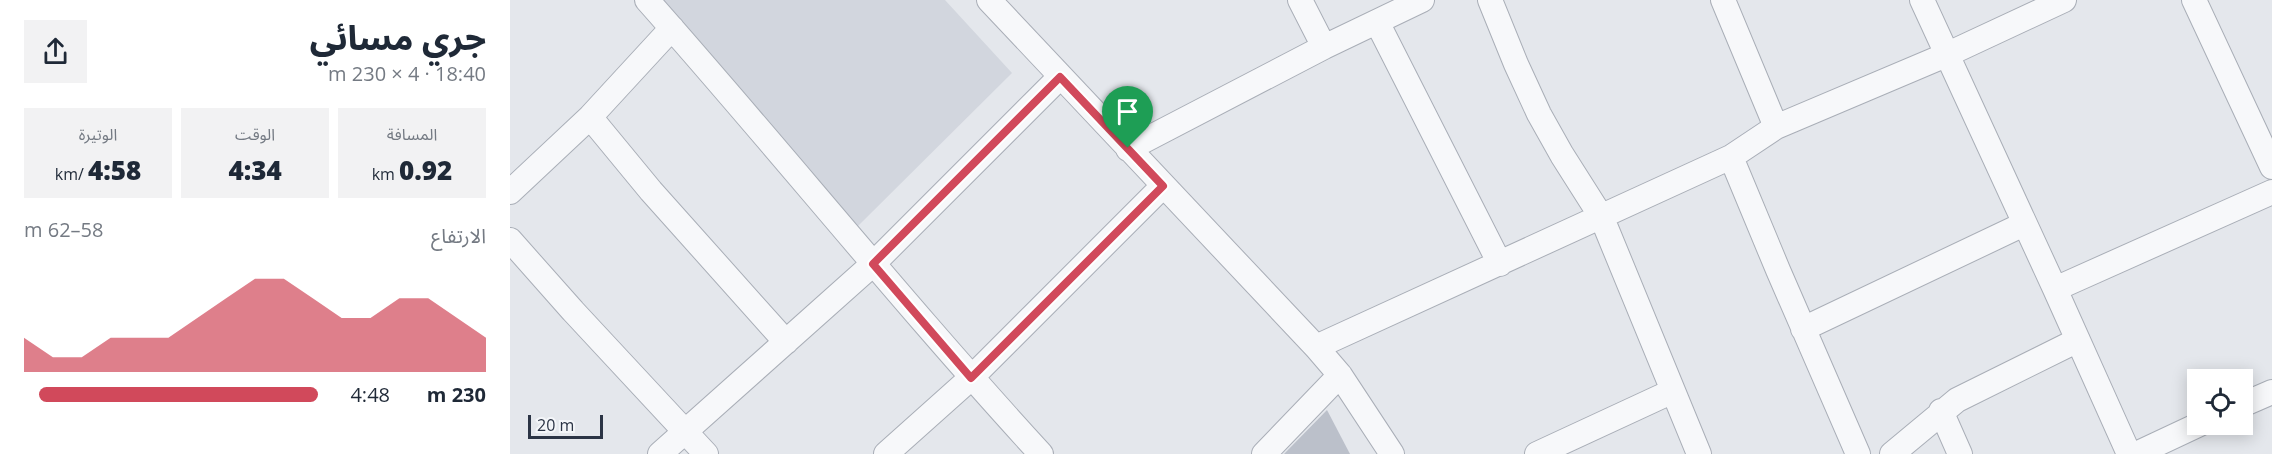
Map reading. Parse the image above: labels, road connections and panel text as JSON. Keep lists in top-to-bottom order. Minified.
{"scale_bar":"20 m","page":{"heading":["جري مسائي","18:40 · 4 × 230 m"],"stats":[["المسافة","0.92 km"],["الوقت","4:34"],["الوتيرة","4:58 /km"]],"chart":["الارتفاع","58–62 m"],"list":[{"name":"230 m","note":"4:48"}],"scale":"20 m"}}
